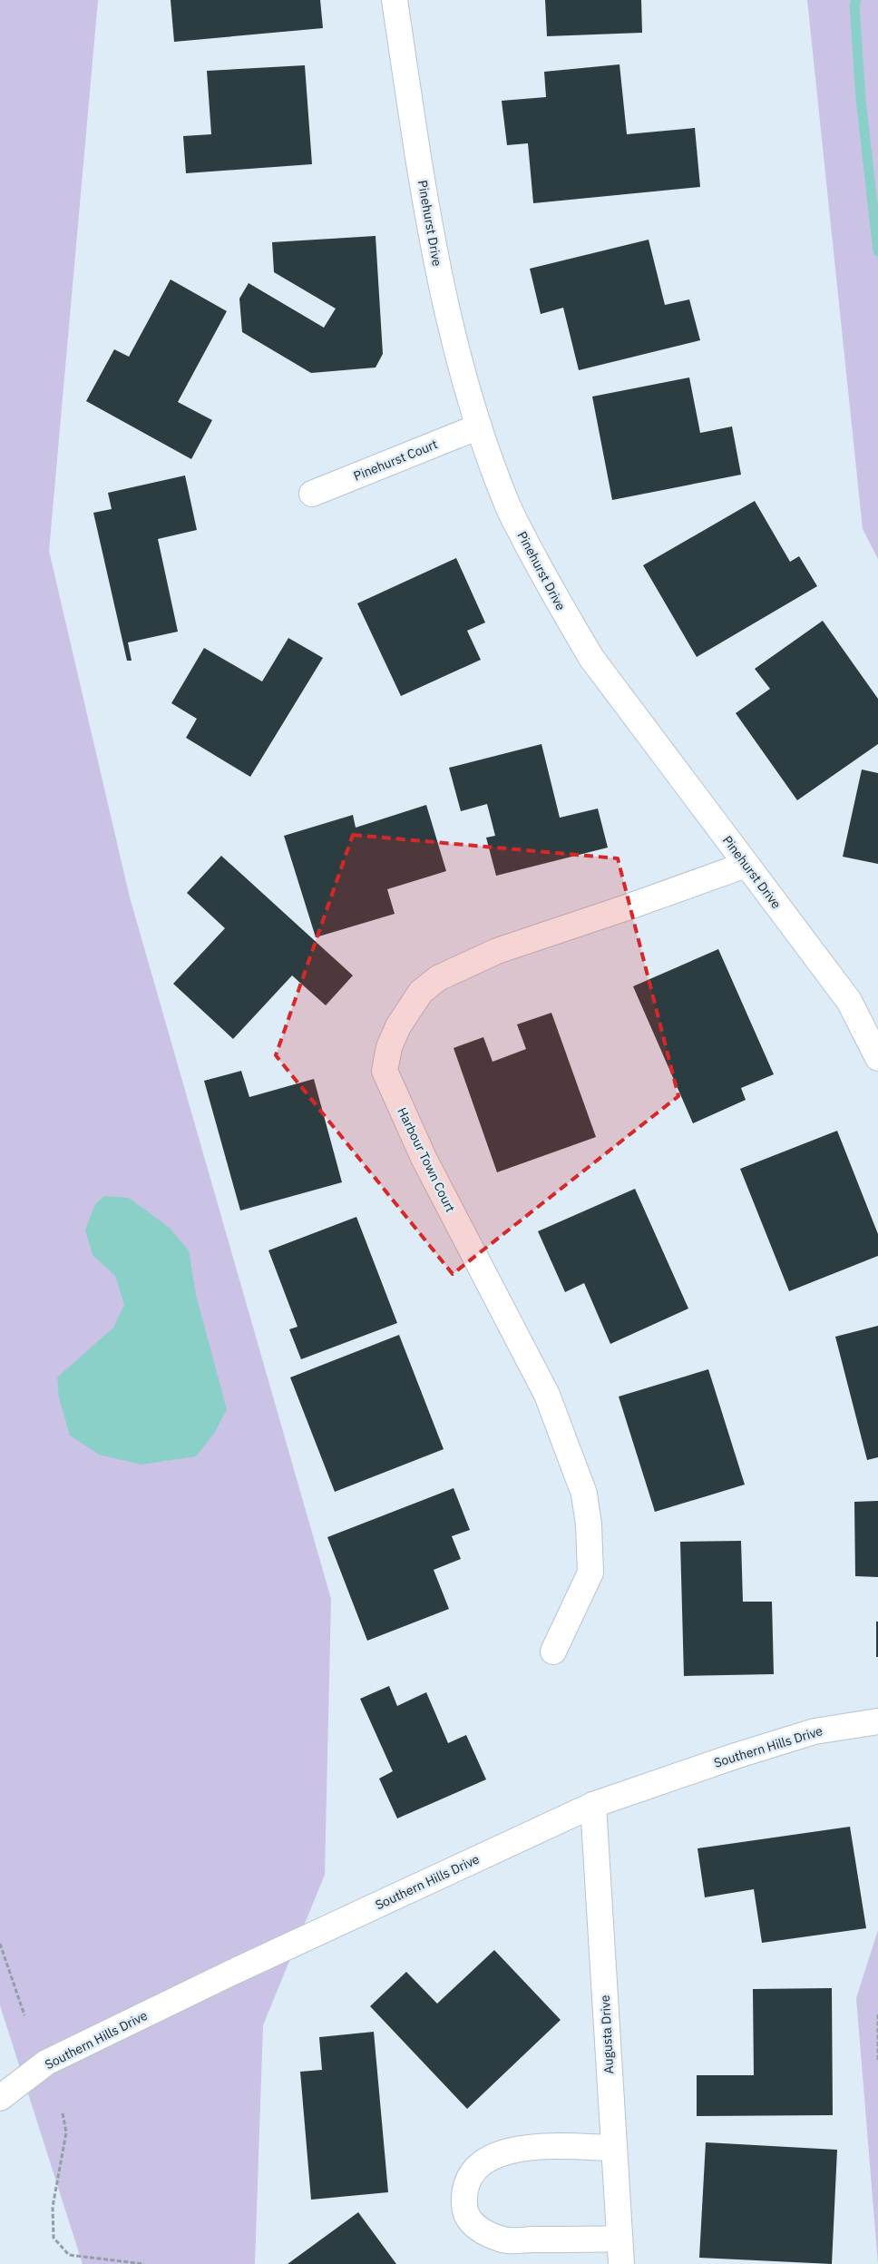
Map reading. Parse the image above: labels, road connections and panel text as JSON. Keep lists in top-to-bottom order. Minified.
{"streets":{"street":["Pinehurst Drive","Pinehurst Court","Harbour Town Court","Southern Hills Drive","Augusta Drive"]},"crossings":[["Pinehurst Drive","Pinehurst Court"],["Pinehurst Drive","Harbour Town Court"],["Southern Hills Drive","Augusta Drive"]]}
